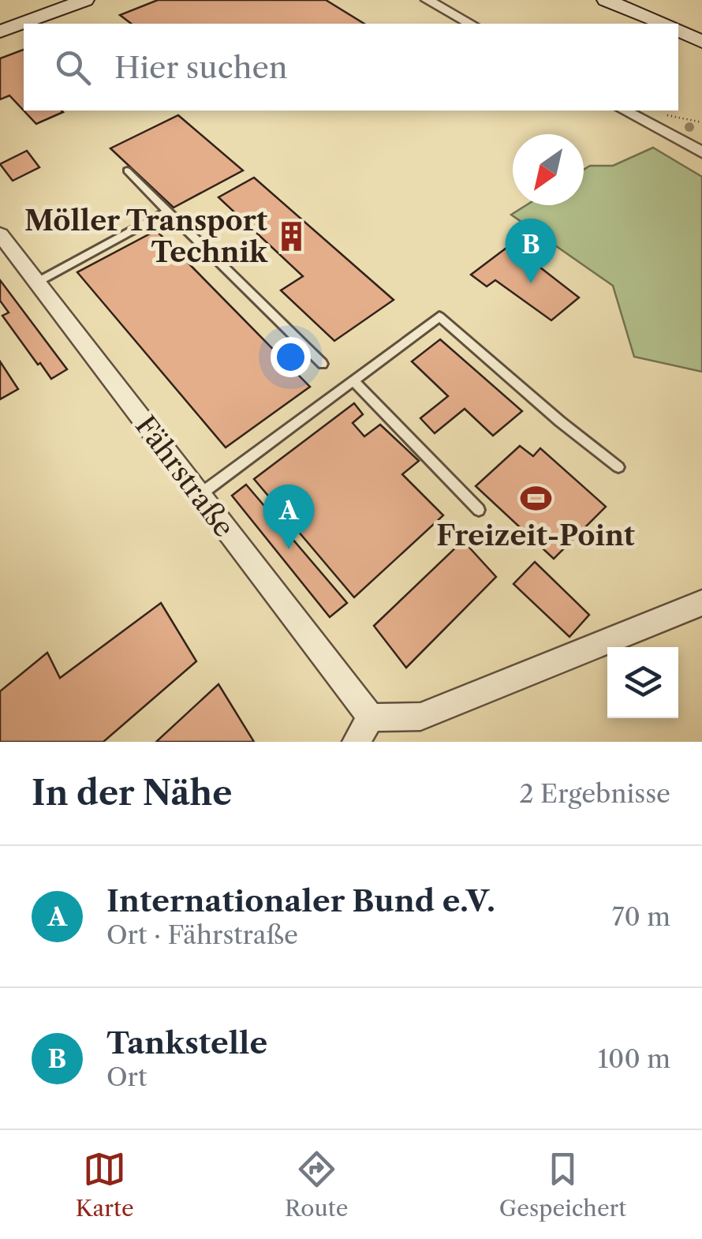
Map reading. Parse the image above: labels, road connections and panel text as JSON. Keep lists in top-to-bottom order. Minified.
{"streets":{"street":["Fährstraße"]},"places":{"building":["Möller Transport Technik"],"sports":["Freizeit-Point"]},"north":"bottom left","page":{"search":"Hier suchen","pins":["B","A"],"heading":["In der Nähe","2 Ergebnisse"],"list":[{"mark":"A","name":"Internationaler Bund e.V.","note":"Ort · Fährstraße","value":"70 m"},{"mark":"B","name":"Tankstelle","note":"Ort","value":"100 m"}],"nav":["Karte","Route","Gespeichert"]}}
